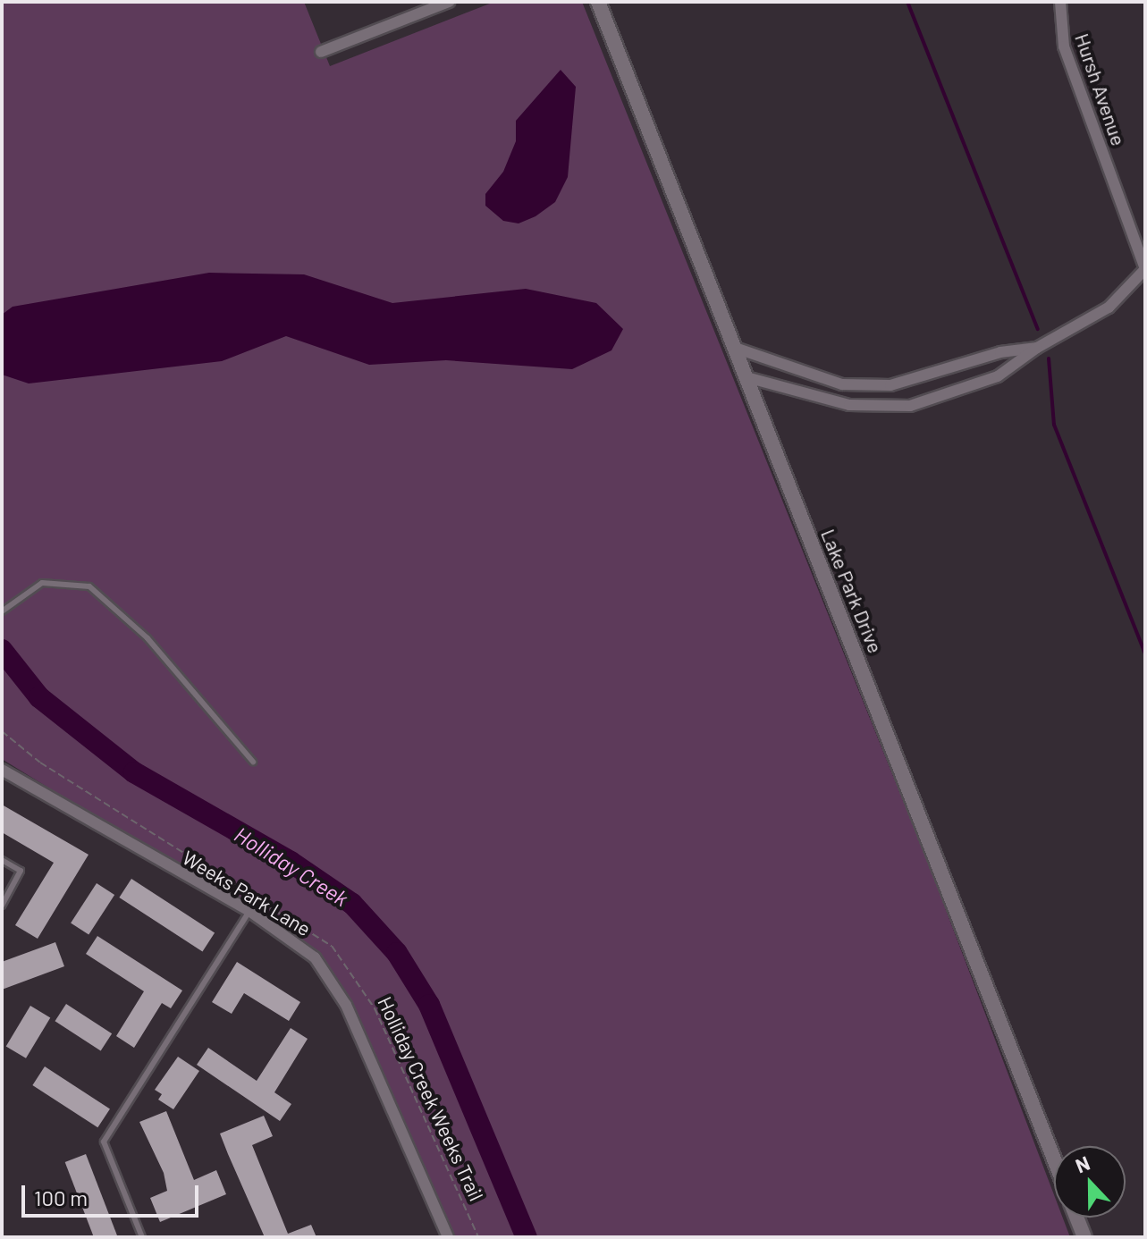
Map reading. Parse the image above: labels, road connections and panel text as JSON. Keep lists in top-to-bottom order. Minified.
{"streets":{"street":["Hursh Avenue","Lake Park Drive","Weeks Park Lane"],"path":["Holliday Creek Weeks Trail"]},"water":["Holliday Creek"],"scale_bar":"100 m","north":"top"}
